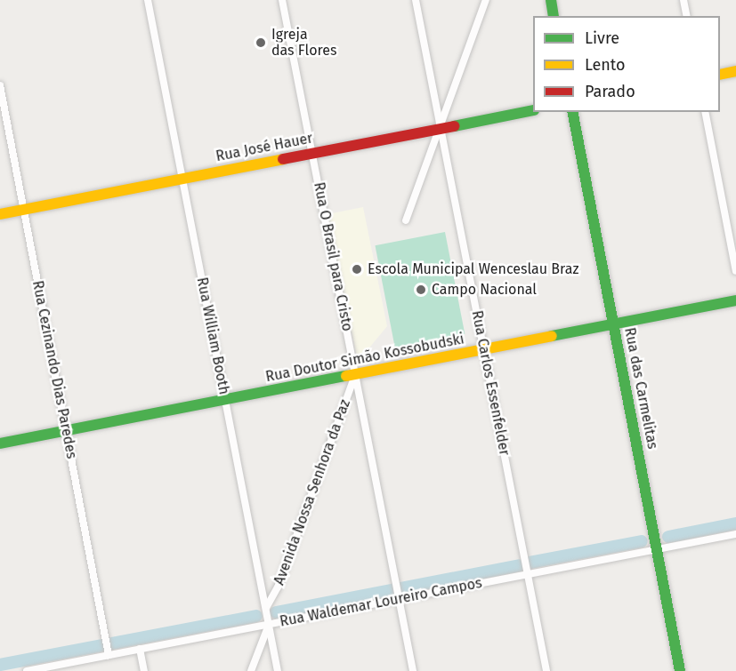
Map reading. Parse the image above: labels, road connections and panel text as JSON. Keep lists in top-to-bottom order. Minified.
{"streets":{"street":["Rua José Hauer","Rua O Brasil para Cristo","Rua William Booth","Rua Doutor Simão Kossobudski","Rua Cezinando Dias Paredes","Rua Carlos Essenfelder","Rua das Carmelitas","Avenida Nossa Senhora da Paz","Rua Waldemar Loureiro Campos"]},"crossings":[["Rua José Hauer","Rua O Brasil para Cristo"],["Rua José Hauer","Rua William Booth"],["Rua José Hauer","Rua Cezinando Dias Paredes"],["Rua José Hauer","Rua Carlos Essenfelder"],["Rua O Brasil para Cristo","Rua Doutor Simão Kossobudski"],["Rua O Brasil para Cristo","Avenida Nossa Senhora da Paz"],["Rua O Brasil para Cristo","Rua Waldemar Loureiro Campos"],["Rua William Booth","Rua Doutor Simão Kossobudski"],["Rua William Booth","Avenida Nossa Senhora da Paz"],["Rua William Booth","Rua Waldemar Loureiro Campos"],["Rua Doutor Simão Kossobudski","Rua Cezinando Dias Paredes"],["Rua Doutor Simão Kossobudski","Rua Carlos Essenfelder"],["Rua Doutor Simão Kossobudski","Rua das Carmelitas"],["Rua Doutor Simão Kossobudski","Avenida Nossa Senhora da Paz"],["Rua Cezinando Dias Paredes","Rua Waldemar Loureiro Campos"],["Rua Carlos Essenfelder","Rua Waldemar Loureiro Campos"],["Rua das Carmelitas","Rua Waldemar Loureiro Campos"]],"places":["Igreja das Flores","Escola Municipal Wenceslau Braz","Campo Nacional"],"legend":["Livre","Lento","Parado"]}
